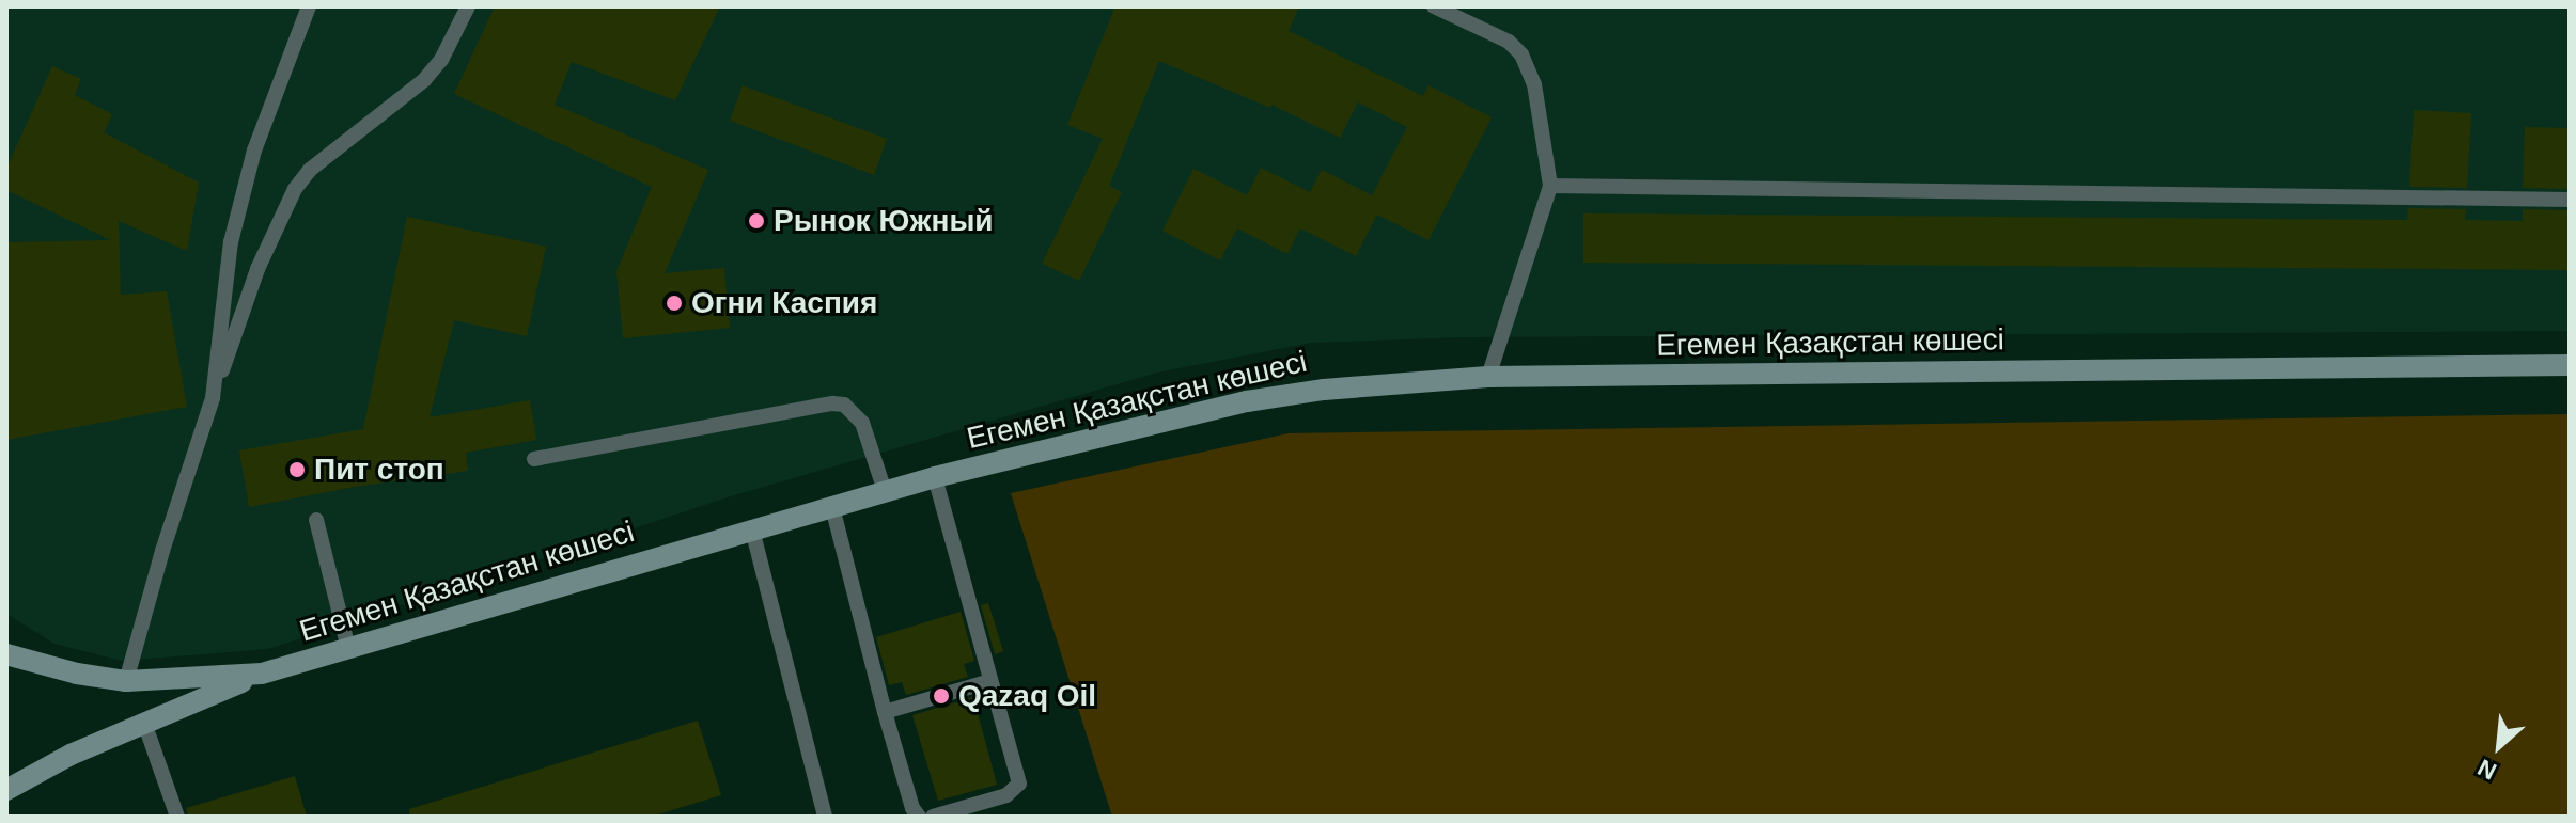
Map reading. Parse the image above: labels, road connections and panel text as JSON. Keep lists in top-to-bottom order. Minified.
{"streets":{"main road":["Егемен Қазақстан көшесі"]},"places":["Рынок Южный","Огни Каспия","Пит стоп","Qazaq Oil"],"north":"bottom left"}
